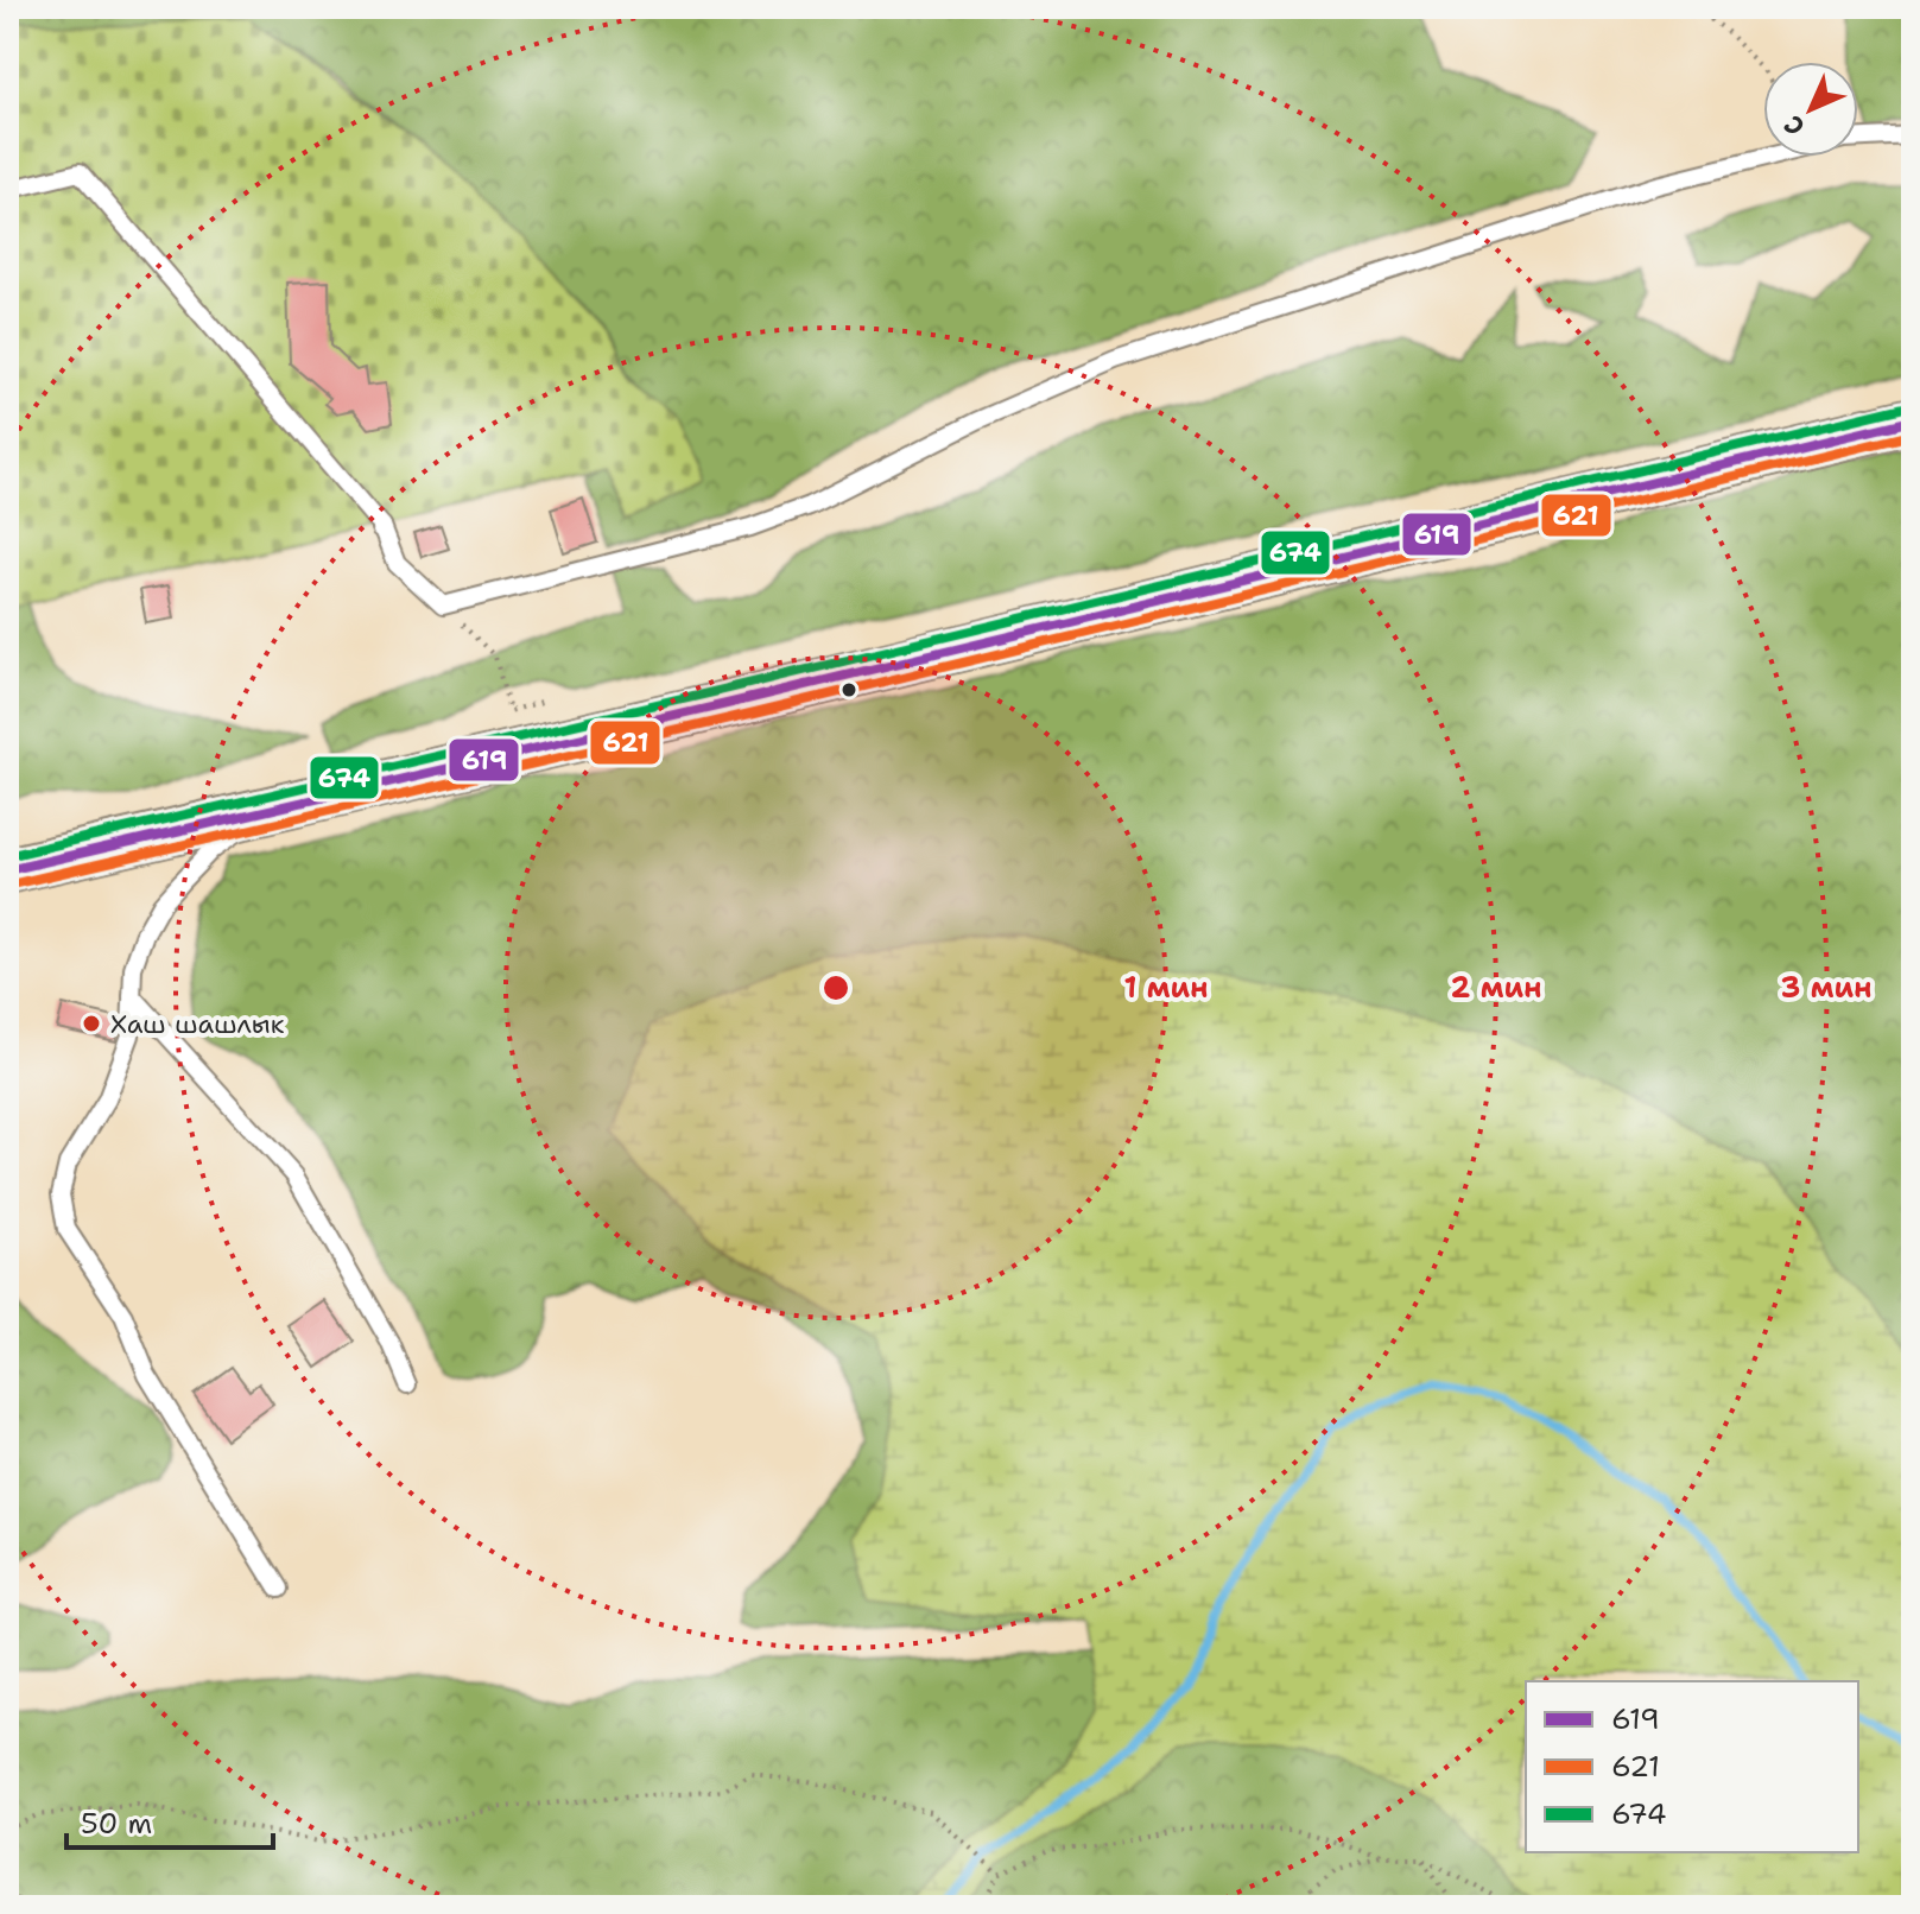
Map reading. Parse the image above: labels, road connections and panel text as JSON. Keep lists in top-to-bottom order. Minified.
{"places":["Хаш шашлык"],"lines":["transit line 674","transit line 619","transit line 621"],"legend":["619","621","674"],"scale_bar":"50 m","north":"bottom left","rings":["1 мин","2 мин","3 мин"]}
